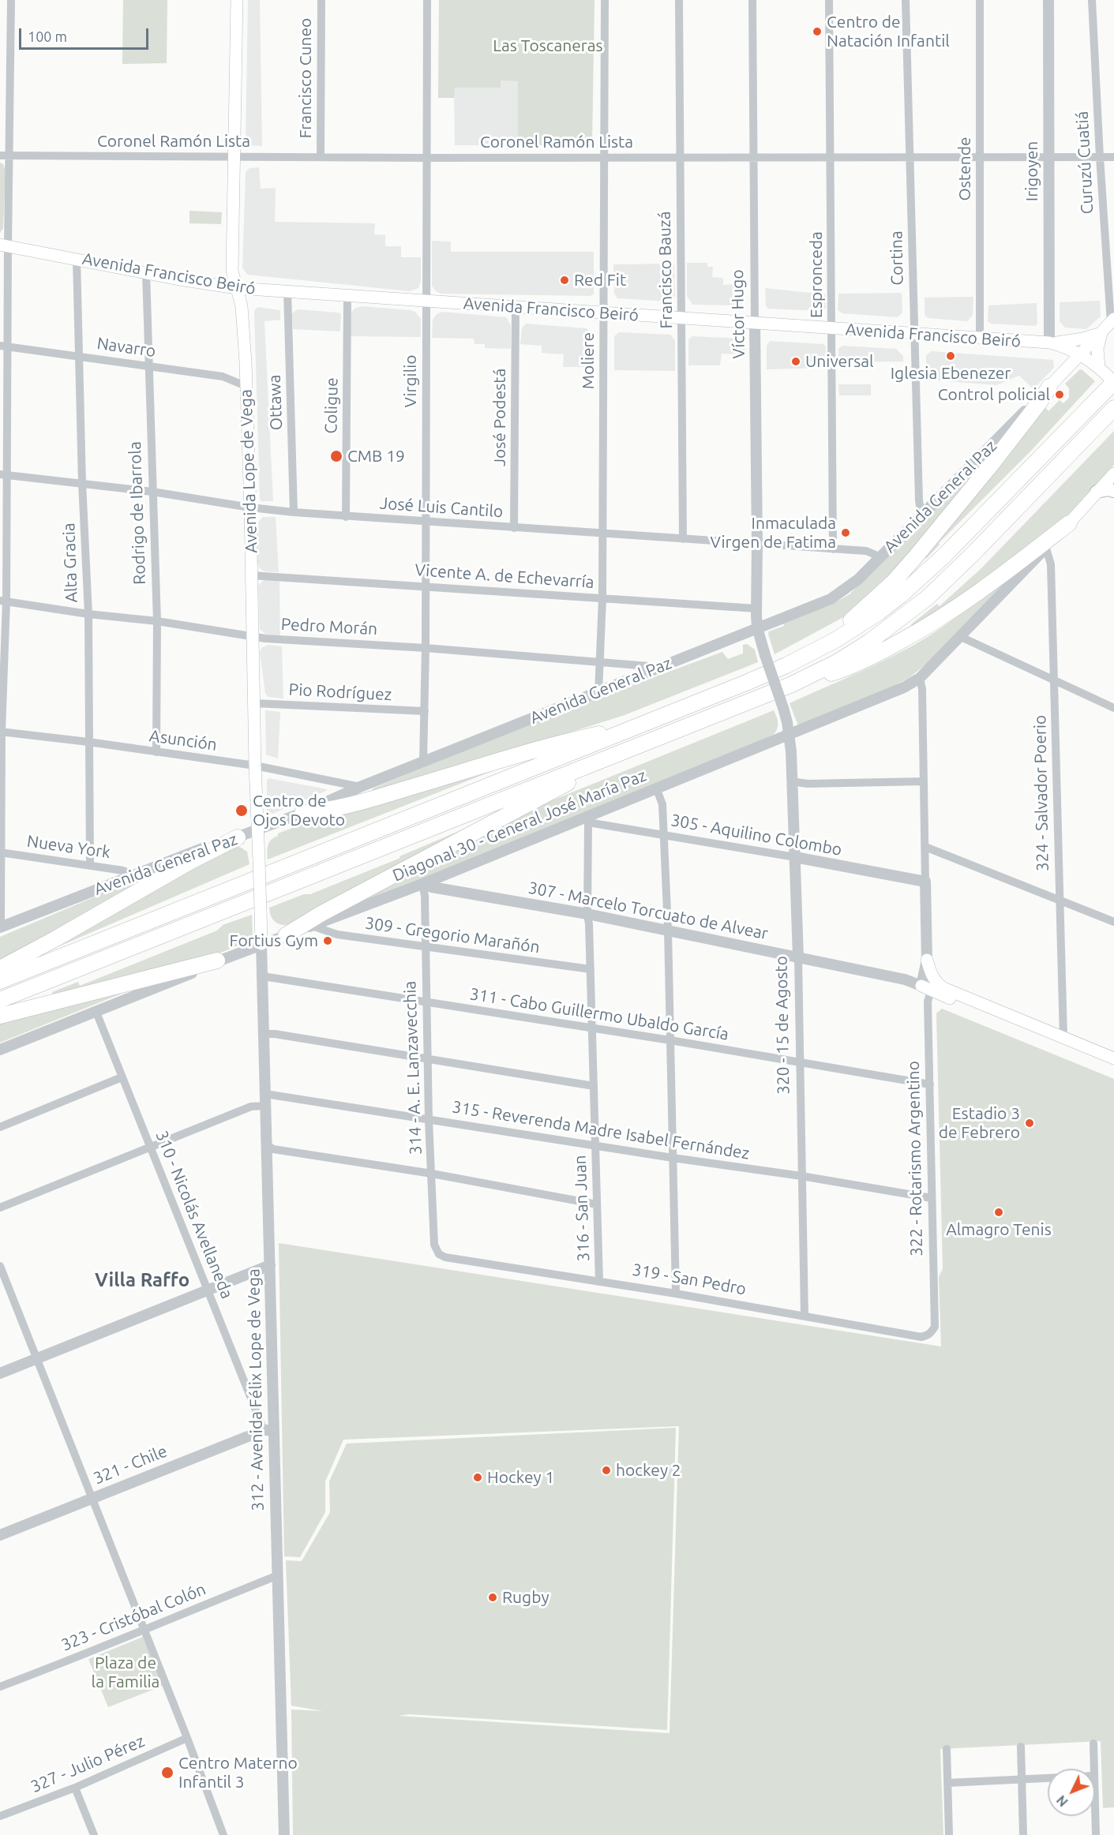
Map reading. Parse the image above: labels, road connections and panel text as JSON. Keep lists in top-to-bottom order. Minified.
{"streets":{"main road":["Avenida Francisco Beiró","Avenida Lope de Vega","Avenida General Paz"],"street":["Francisco Cuneo","Coronel Ramón Lista","Curuzú Cuatiá","Ostende","Irigoyen","Cortina","Francisco Bauzá","Espronceda","Víctor Hugo","Navarro","Moliere","Virgilio","Ottawa","Coligue","José Podestá","José Luis Cantilo","Rodrigo de Ibarrola","Alta Gracia","Vicente A. de Echevarría","Pedro Morán","Pio Rodríguez","Asunción","324 - Salvador Poerio","Diagonal 30 - General José María Paz","305 - Aquilino Colombo","Nueva York","307 - Marcelo Torcuato de Alvear","309 - Gregorio Marañón","311 - Cabo Guillermo Ubaldo García","320 - 15 de Agosto","314 - A. E. Lanzavecchia","315 - Reverenda Madre Isabel Fernández","322 - Rotarismo Argentino","316 - San Juan","310 - Nicolás Avellaneda","319 - San Pedro","312 - Avenida Félix Lope de Vega","321 - Chile","323 - Cristóbal Colón","327 - Julio Pérez"]},"crossings":[["Francisco Cuneo","Coronel Ramón Lista"],["Coronel Ramón Lista","Curuzú Cuatiá"],["Coronel Ramón Lista","Ostende"],["Coronel Ramón Lista","Irigoyen"],["Coronel Ramón Lista","Cortina"],["Coronel Ramón Lista","Francisco Bauzá"],["Coronel Ramón Lista","Espronceda"],["Coronel Ramón Lista","Víctor Hugo"],["Coronel Ramón Lista","Moliere"],["Coronel Ramón Lista","Virgilio"],["Coronel Ramón Lista","Avenida Lope de Vega"],["Curuzú Cuatiá","Avenida General Paz"],["Ostende","Avenida Francisco Beiró"],["Irigoyen","Avenida Francisco Beiró"],["Cortina","Avenida Francisco Beiró"],["Cortina","Avenida General Paz"],["Francisco Bauzá","Avenida Francisco Beiró"],["Francisco Bauzá","José Luis Cantilo"],["Avenida Francisco Beiró","Espronceda"],["Avenida Francisco Beiró","Víctor Hugo"],["Avenida Francisco Beiró","Moliere"],["Avenida Francisco Beiró","Virgilio"],["Avenida Francisco Beiró","Ottawa"],["Avenida Francisco Beiró","Coligue"],["Avenida Francisco Beiró","José Podestá"],["Avenida Francisco Beiró","Avenida Lope de Vega"],["Avenida Francisco Beiró","Avenida General Paz"],["Avenida Francisco Beiró","Rodrigo de Ibarrola"],["Avenida Francisco Beiró","Alta Gracia"],["Espronceda","José Luis Cantilo"],["Víctor Hugo","Avenida General Paz"],["Víctor Hugo","José Luis Cantilo"],["Víctor Hugo","Vicente A. de Echevarría"],["Víctor Hugo","320 - 15 de Agosto"],["Navarro","Avenida Lope de Vega"],["Navarro","Rodrigo de Ibarrola"],["Navarro","Alta Gracia"],["Moliere","Avenida General Paz"],["Moliere","José Luis Cantilo"],["Moliere","Vicente A. de Echevarría"],["Moliere","Pedro Morán"],["Virgilio","Avenida General Paz"],["Virgilio","José Luis Cantilo"],["Virgilio","Vicente A. de Echevarría"],["Virgilio","Pedro Morán"],["Virgilio","Pio Rodríguez"],["Ottawa","José Luis Cantilo"],["Coligue","José Luis Cantilo"],["José Podestá","José Luis Cantilo"],["Avenida Lope de Vega","Avenida General Paz"],["Avenida Lope de Vega","José Luis Cantilo"],["Avenida Lope de Vega","Vicente A. de Echevarría"],["Avenida Lope de Vega","Pedro Morán"],["Avenida Lope de Vega","Pio Rodríguez"],["Avenida Lope de Vega","Asunción"],["Avenida Lope de Vega","Diagonal 30 - General José María Paz"],["Avenida Lope de Vega","312 - Avenida Félix Lope de Vega"],["Avenida General Paz","José Luis Cantilo"],["Avenida General Paz","Pedro Morán"],["Avenida General Paz","Asunción"],["Avenida General Paz","Nueva York"],["José Luis Cantilo","Rodrigo de Ibarrola"],["José Luis Cantilo","Alta Gracia"],["Rodrigo de Ibarrola","Pedro Morán"],["Rodrigo de Ibarrola","Asunción"],["Alta Gracia","Pedro Morán"],["Alta Gracia","Asunción"],["Alta Gracia","Nueva York"],["324 - Salvador Poerio","Diagonal 30 - General José María Paz"],["Diagonal 30 - General José María Paz","305 - Aquilino Colombo"],["Diagonal 30 - General José María Paz","307 - Marcelo Torcuato de Alvear"],["Diagonal 30 - General José María Paz","309 - Gregorio Marañón"],["Diagonal 30 - General José María Paz","320 - 15 de Agosto"],["Diagonal 30 - General José María Paz","314 - A. E. Lanzavecchia"],["Diagonal 30 - General José María Paz","322 - Rotarismo Argentino"],["Diagonal 30 - General José María Paz","316 - San Juan"],["Diagonal 30 - General José María Paz","310 - Nicolás Avellaneda"],["Diagonal 30 - General José María Paz","312 - Avenida Félix Lope de Vega"],["305 - Aquilino Colombo","320 - 15 de Agosto"],["305 - Aquilino Colombo","322 - Rotarismo Argentino"],["305 - Aquilino Colombo","316 - San Juan"],["307 - Marcelo Torcuato de Alvear","320 - 15 de Agosto"],["307 - Marcelo Torcuato de Alvear","314 - A. E. Lanzavecchia"],["307 - Marcelo Torcuato de Alvear","322 - Rotarismo Argentino"],["307 - Marcelo Torcuato de Alvear","316 - San Juan"],["309 - Gregorio Marañón","314 - A. E. Lanzavecchia"],["309 - Gregorio Marañón","316 - San Juan"],["311 - Cabo Guillermo Ubaldo García","320 - 15 de Agosto"],["311 - Cabo Guillermo Ubaldo García","314 - A. E. Lanzavecchia"],["311 - Cabo Guillermo Ubaldo García","322 - Rotarismo Argentino"],["311 - Cabo Guillermo Ubaldo García","316 - San Juan"],["311 - Cabo Guillermo Ubaldo García","312 - Avenida Félix Lope de Vega"],["320 - 15 de Agosto","315 - Reverenda Madre Isabel Fernández"],["320 - 15 de Agosto","319 - San Pedro"],["314 - A. E. Lanzavecchia","315 - Reverenda Madre Isabel Fernández"],["314 - A. E. Lanzavecchia","319 - San Pedro"],["315 - Reverenda Madre Isabel Fernández","322 - Rotarismo Argentino"],["315 - Reverenda Madre Isabel Fernández","316 - San Juan"],["315 - Reverenda Madre Isabel Fernández","312 - Avenida Félix Lope de Vega"],["322 - Rotarismo Argentino","319 - San Pedro"],["316 - San Juan","319 - San Pedro"],["310 - Nicolás Avellaneda","312 - Avenida Félix Lope de Vega"],["310 - Nicolás Avellaneda","321 - Chile"],["312 - Avenida Félix Lope de Vega","321 - Chile"],["312 - Avenida Félix Lope de Vega","323 - Cristóbal Colón"]],"districts":["Villa Raffo"],"parks":["Las Toscaneras","Plaza de la Familia"],"places":["Centro de Natación Infantil","Red Fit","Iglesia Ebenezer","Universal","Control policial","CMB 19","Inmaculada Virgen de Fatima","Centro de Ojos Devoto","Fortius Gym","Estadio 3 de Febrero","Almagro Tenis","hockey 2","Hockey 1","Rugby","Centro Materno Infantil 3"],"scale_bar":"100 m","north":"bottom left"}
